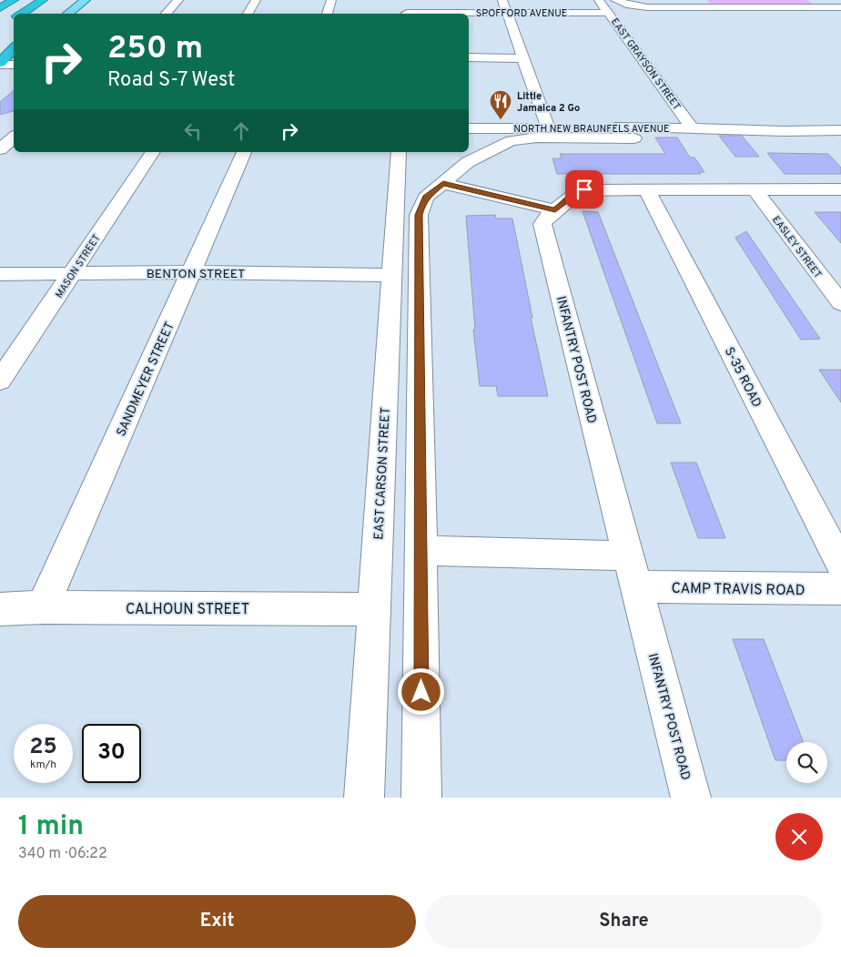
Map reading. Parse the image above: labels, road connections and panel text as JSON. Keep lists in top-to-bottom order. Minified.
{"streets":{"street":["SPOFFORD AVENUE","EAST GRAYSON STREET","NORTH NEW BRAUNFELS AVENUE","EASLEY STREET","MASON STREET","BENTON STREET","INFANTRY POST ROAD","S-35 ROAD","SANDMEYER STREET","EAST CARSON STREET","CAMP TRAVIS ROAD","CALHOUN STREET"]},"crossings":[["SPOFFORD AVENUE","EAST GRAYSON STREET"],["EAST GRAYSON STREET","NORTH NEW BRAUNFELS AVENUE"],["EASLEY STREET","INFANTRY POST ROAD"],["MASON STREET","BENTON STREET"],["BENTON STREET","SANDMEYER STREET"],["BENTON STREET","EAST CARSON STREET"],["INFANTRY POST ROAD","S-35 ROAD"],["INFANTRY POST ROAD","CAMP TRAVIS ROAD"],["SANDMEYER STREET","CALHOUN STREET"],["EAST CARSON STREET","CALHOUN STREET"]],"places":{"restaurant":["Little Jamaica 2 Go"]},"page":{"turn":["250 m","Road S-7 West"],"speed":"25 km/h","limit":"30","heading":["1 min","340 m · 06:22"],"buttons":["Exit","Share"]}}
